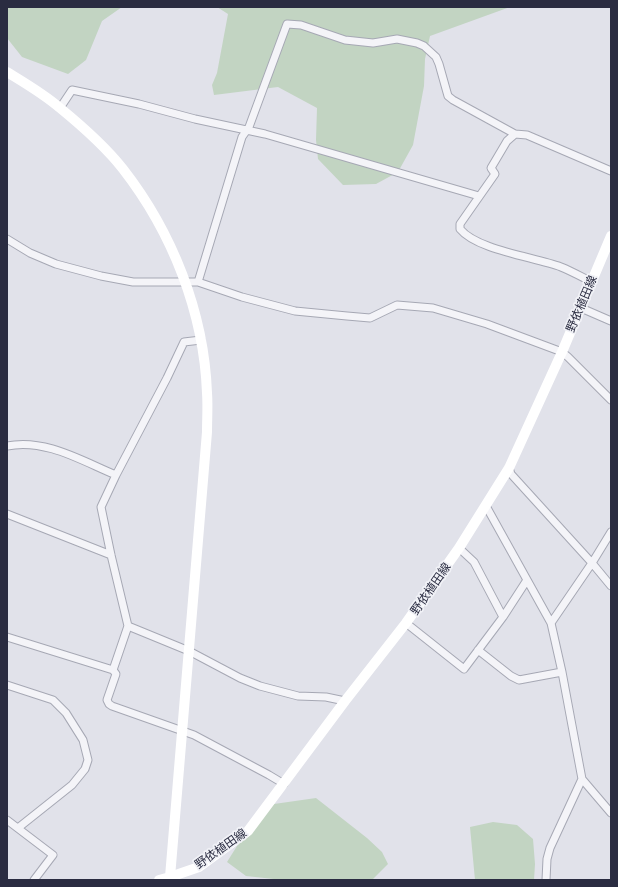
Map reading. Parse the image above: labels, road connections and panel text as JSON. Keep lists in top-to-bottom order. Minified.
{"streets":{"street":["野依植田線"]}}
